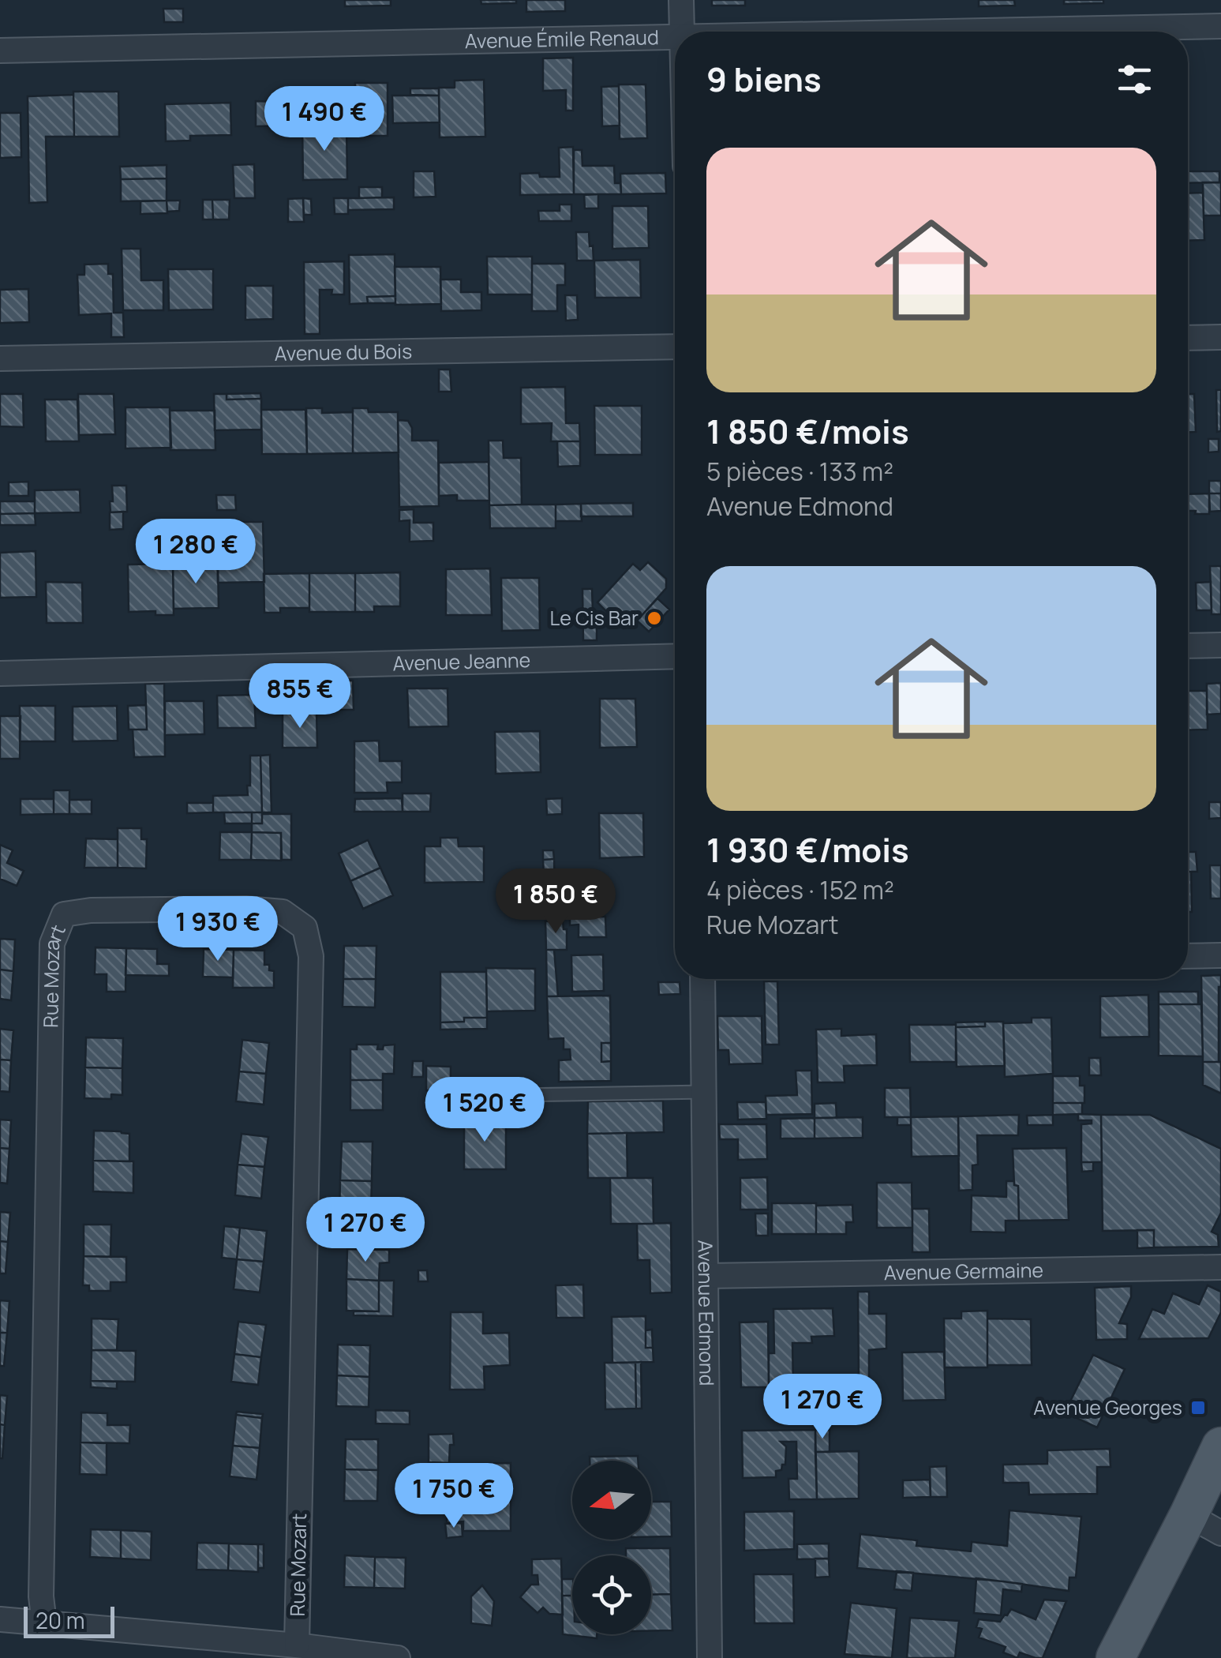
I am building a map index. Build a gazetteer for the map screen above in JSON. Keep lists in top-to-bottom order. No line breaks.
{"streets":{"street":["Avenue Émile Renaud","Avenue du Bois","Avenue Jeanne","Rue Mozart","Avenue Germaine","Avenue Edmond"]},"crossings":[["Avenue Germaine","Avenue Edmond"]],"places":{"other":["Le Cis Bar"],"transit":["Avenue Georges"]},"scale_bar":"20 m","north":"left","page":{"heading":"9 biens","price":["1 490 €","1 280 €","855 €","1 850 €","1 930 €","1 520 €","1 270 €","1 270 €","1 750 €"],"list":[{"name":"1 850 €/mois","note":"5 pièces · 133 m² · Avenue Edmond"},{"name":"1 930 €/mois","note":"4 pièces · 152 m² · Rue Mozart"}],"scale":"20 m"}}
